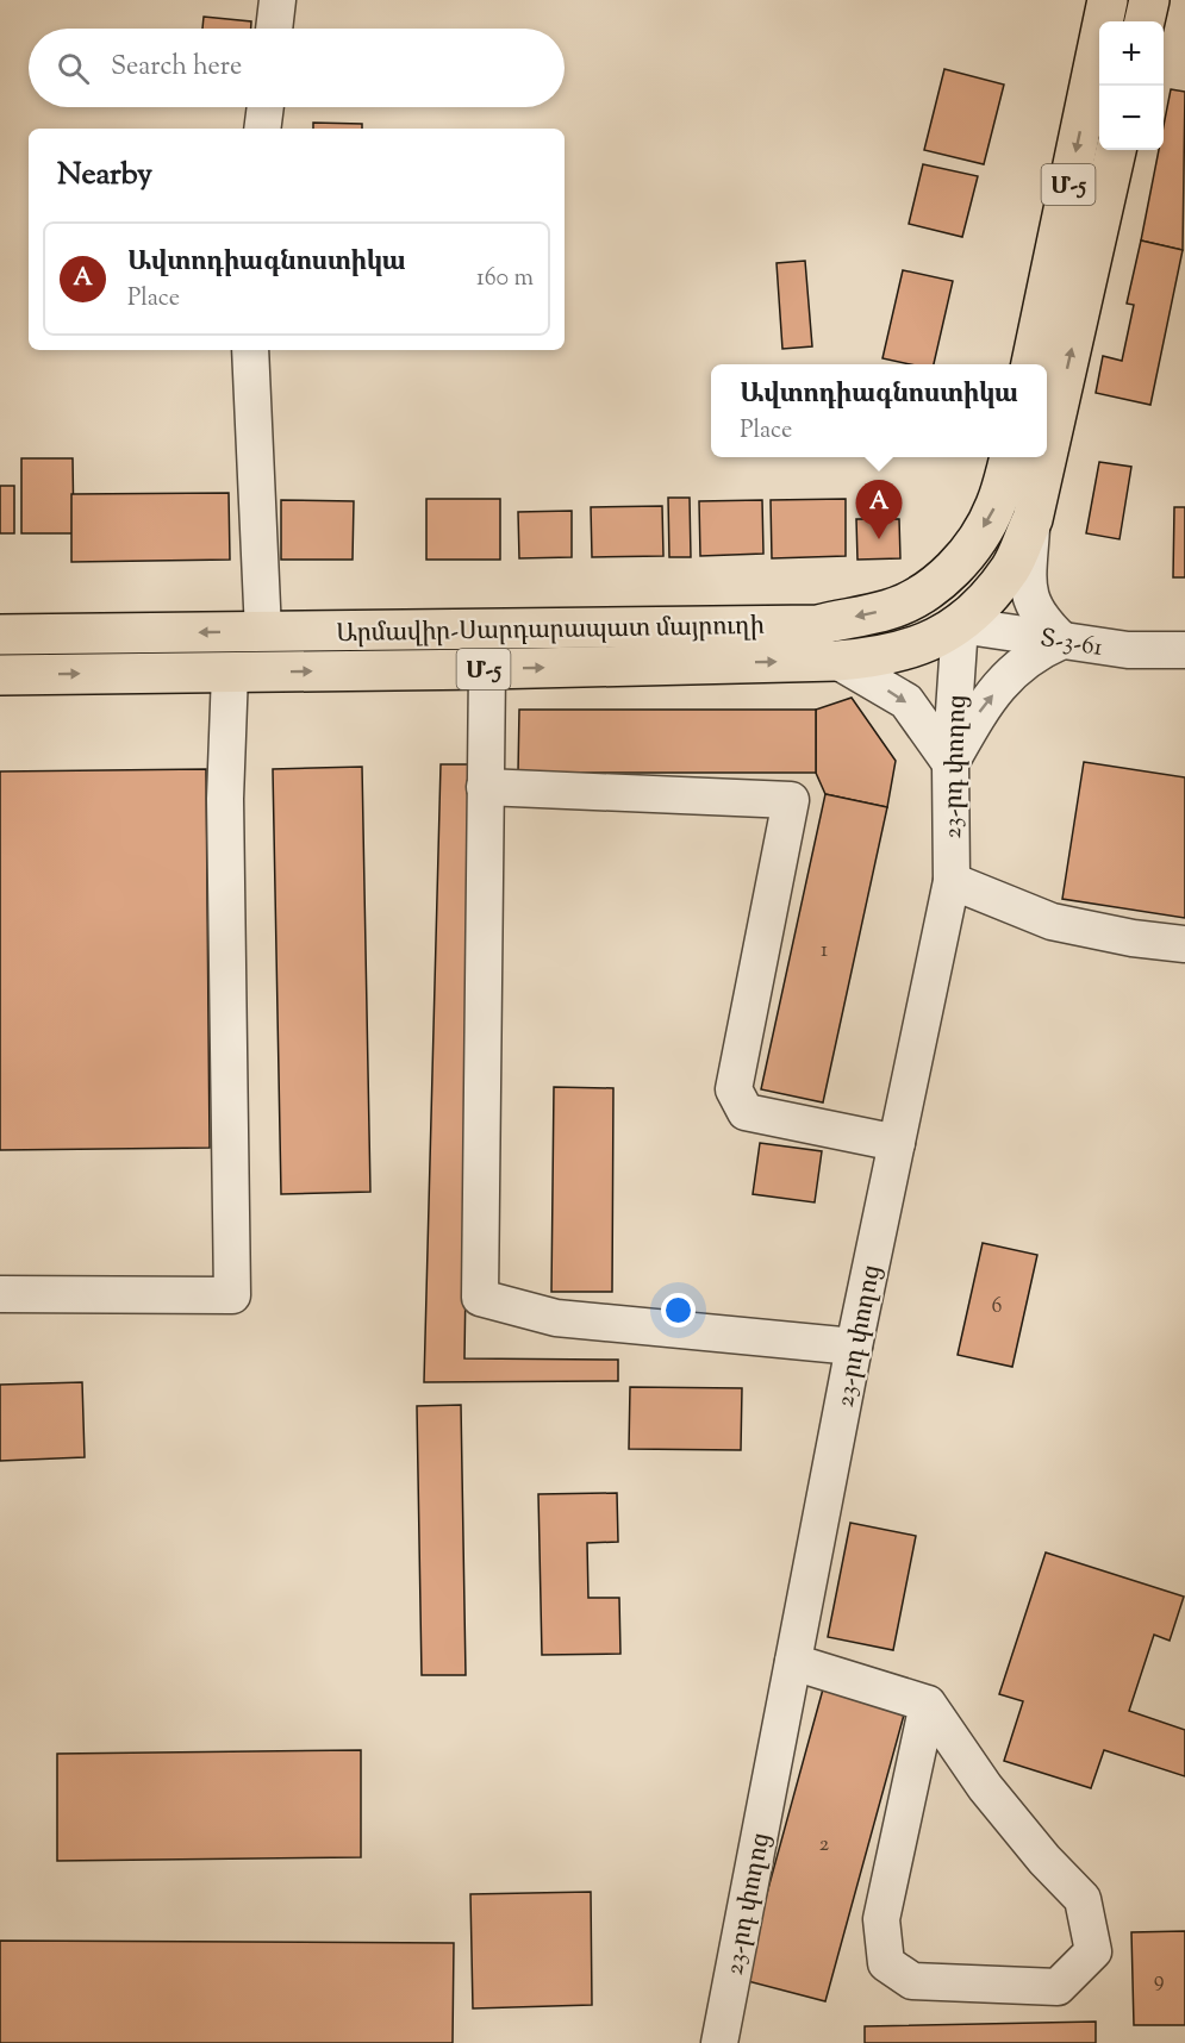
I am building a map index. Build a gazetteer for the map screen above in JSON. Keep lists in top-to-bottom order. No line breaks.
{"streets":{"highway":["Մ-5","Արմավիր-Սարդարապատ մայրուղի"],"street":["Տ-3-61","23-րդ փողոց"]},"crossings":[["Արմավիր-Սարդարապատ մայրուղի","Տ-3-61"],["Արմավիր-Սարդարապատ մայրուղի","23-րդ փողոց"],["Տ-3-61","23-րդ փողոց"]],"house_numbers":["1","6","2","9"],"page":{"map_buttons":["+","−"],"search":"Search here","heading":"Nearby","list":[{"mark":"A","name":"Ավտոդիագնոստիկա","note":"Place","value":"160 m"}],"popup":["Ավտոդիագնոստիկա","Place"],"pins":"A"}}
